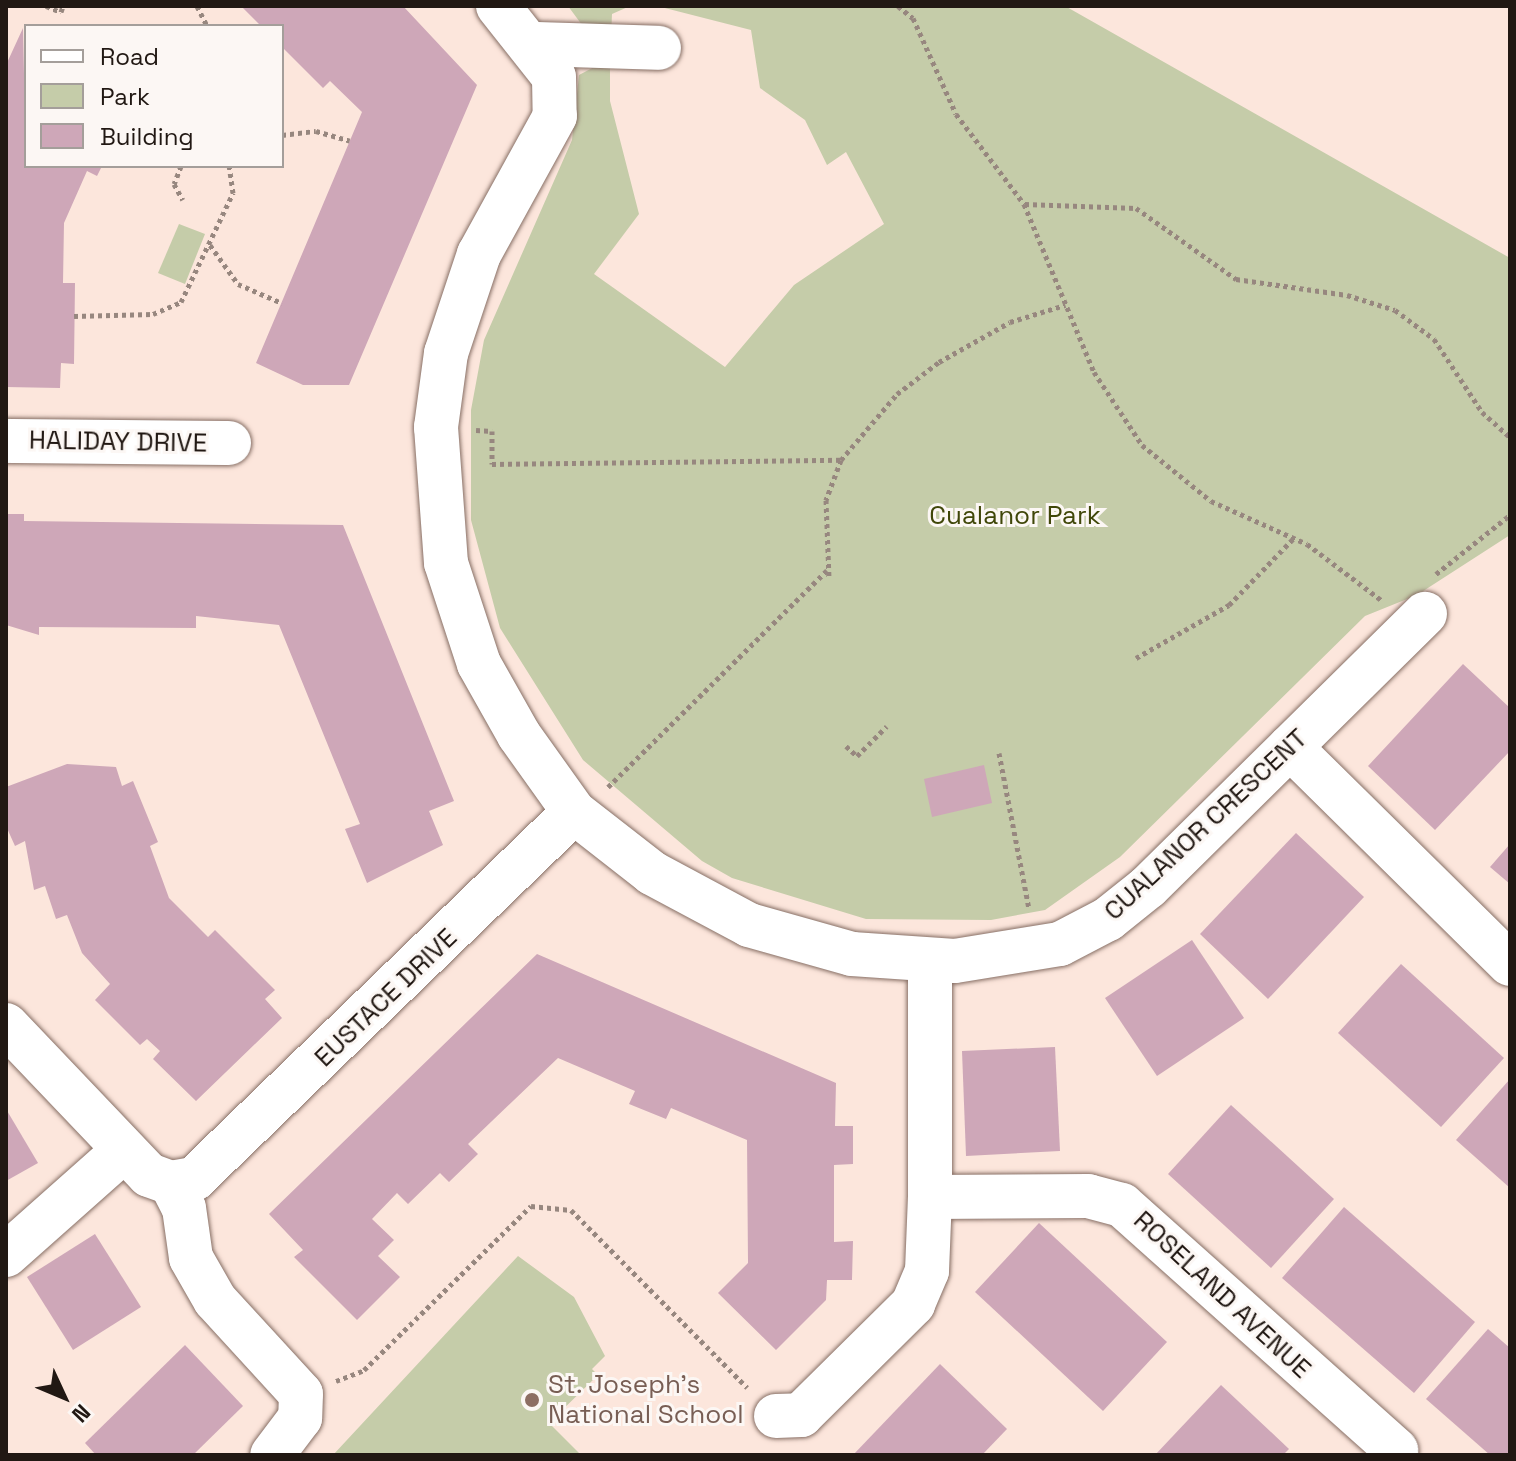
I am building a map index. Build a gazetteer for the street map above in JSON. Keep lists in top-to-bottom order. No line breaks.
{"streets":{"street":["HALIDAY DRIVE","CUALANOR CRESCENT","EUSTACE DRIVE","ROSELAND AVENUE"]},"crossings":[["CUALANOR CRESCENT","EUSTACE DRIVE"]],"parks":["Cualanor Park"],"places":["St. Joseph's National School"],"legend":["Road","Park","Building"],"north":"bottom right"}
